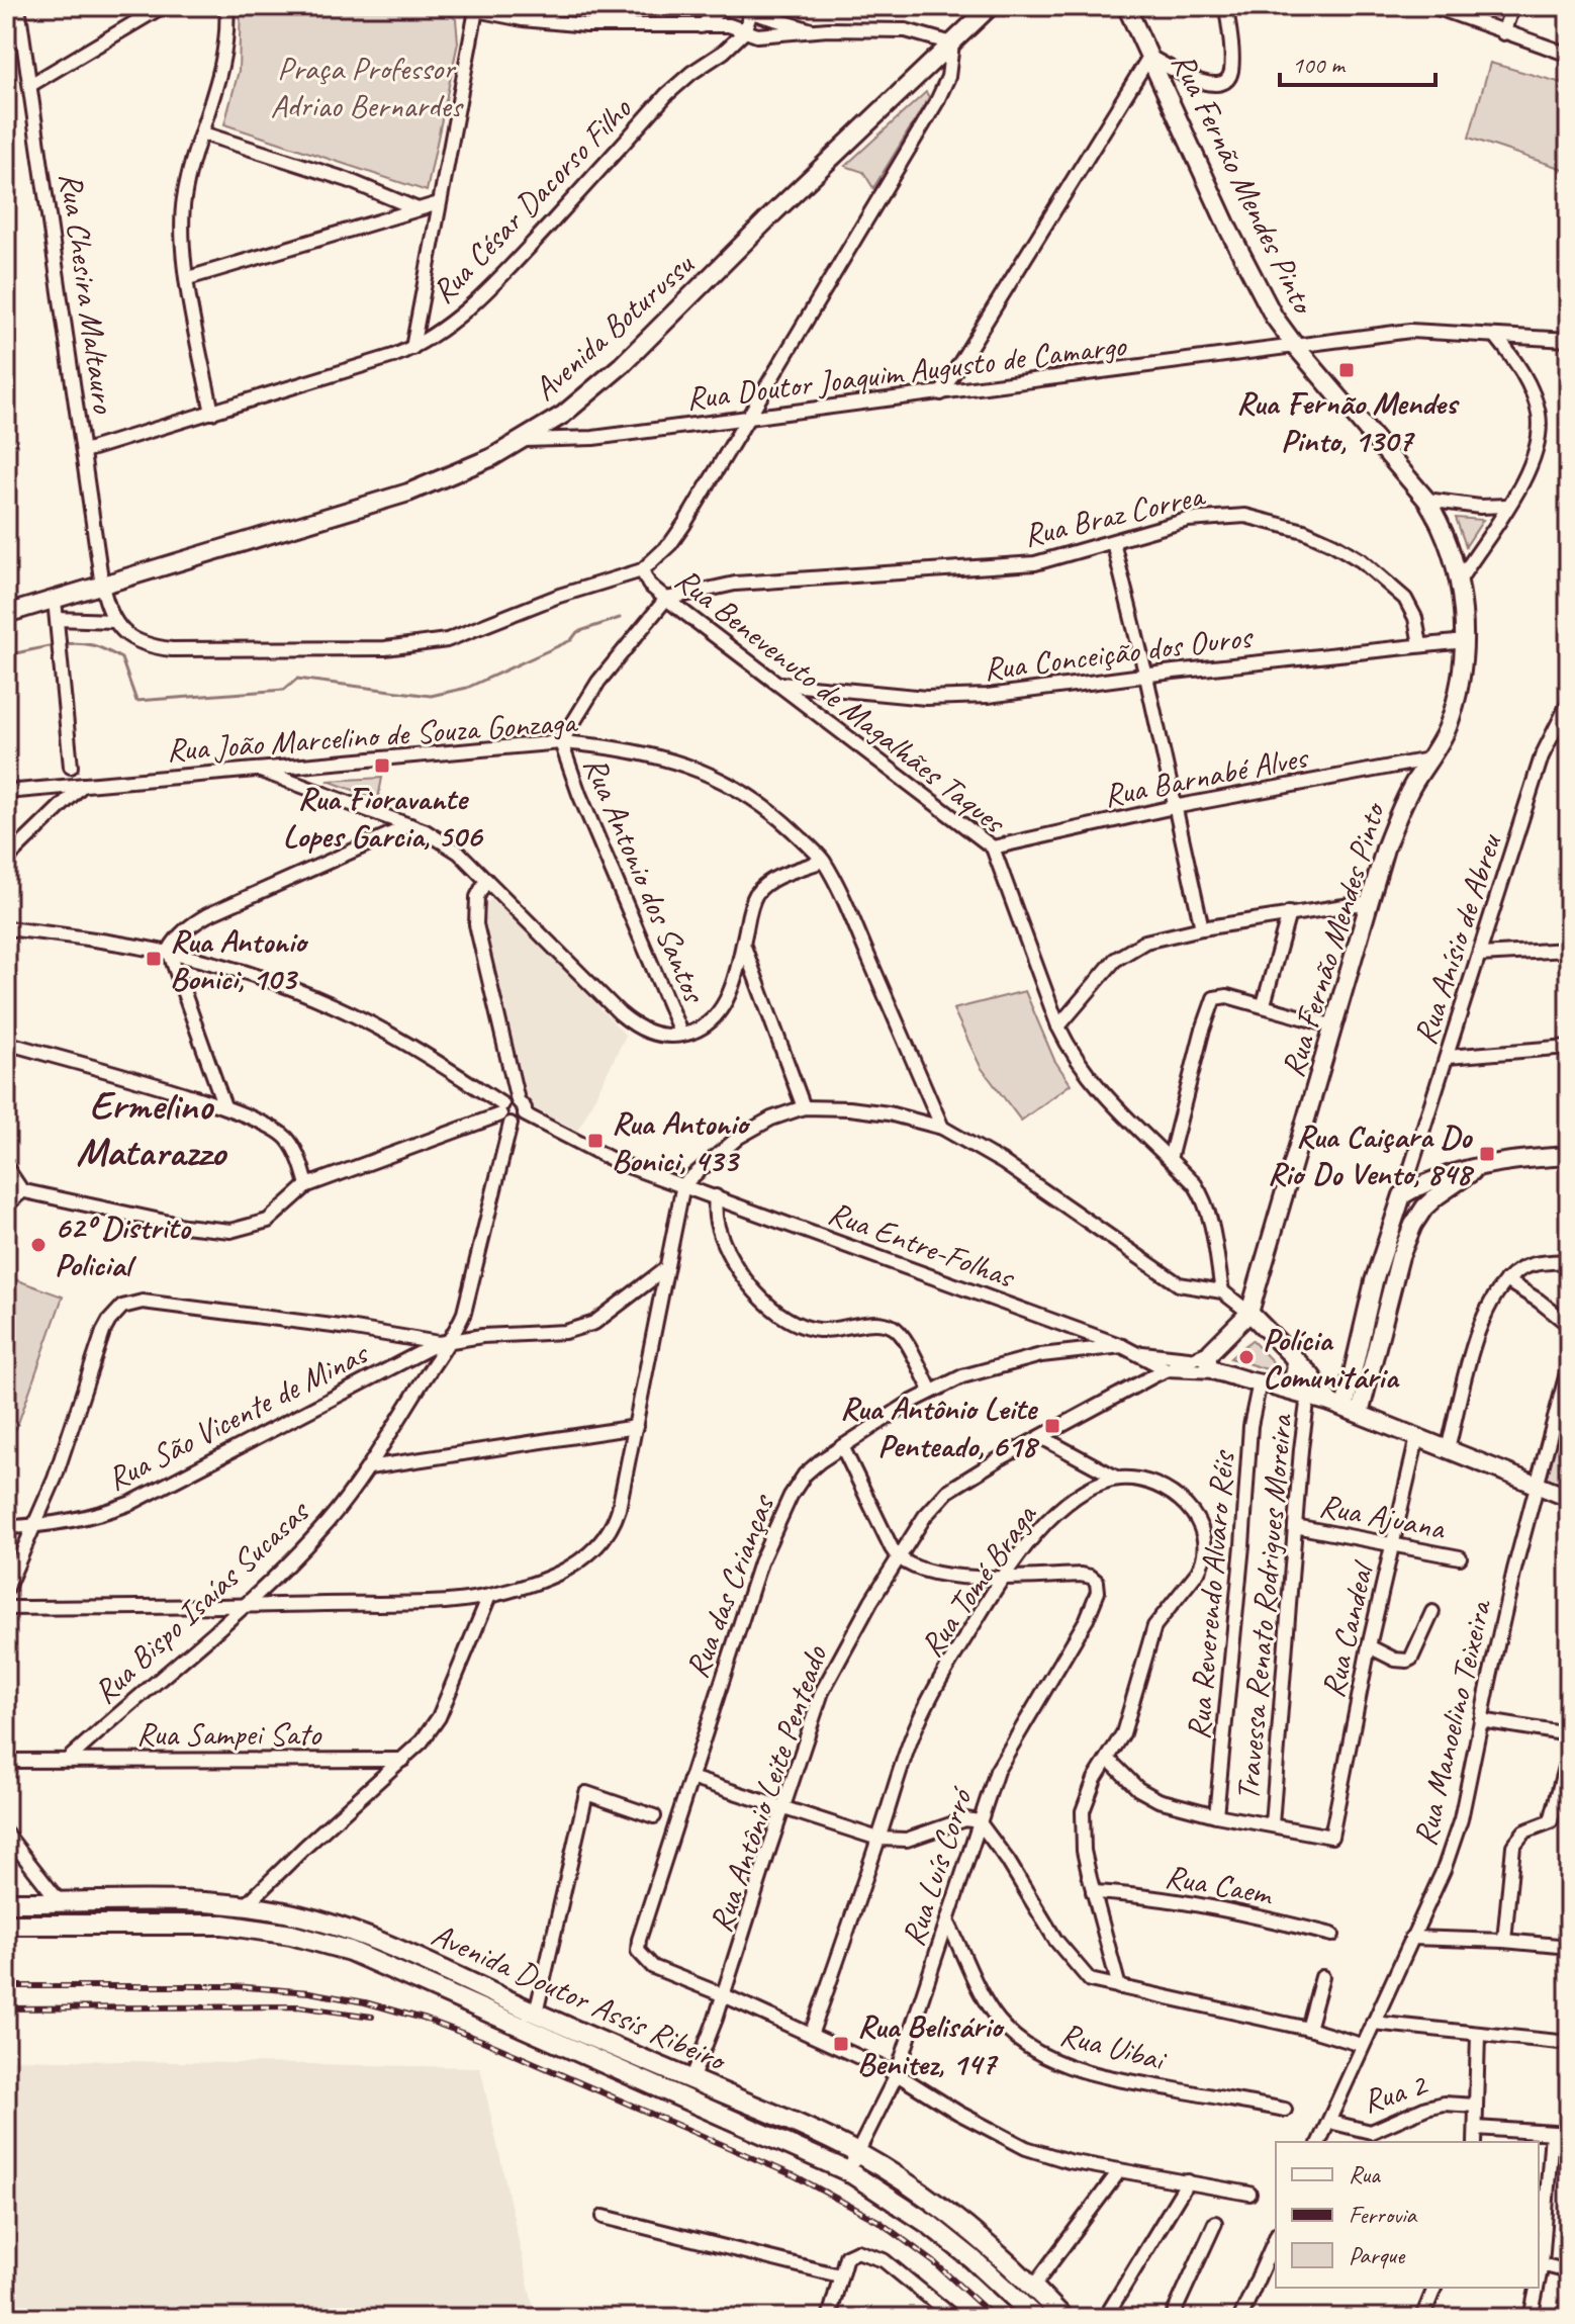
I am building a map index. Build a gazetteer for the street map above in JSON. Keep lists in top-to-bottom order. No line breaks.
{"streets":{"main road":["Avenida Doutor Assis Ribeiro"],"street":["Rua Fernão Mendes Pinto","Rua César Dacorso Filho","Rua Chesira Maltauro","Avenida Boturussu","Rua Doutor Joaquim Augusto de Camargo","Rua Braz Correa","Rua Conceição dos Ouros","Rua Benevenuto de Magalhães Taques","Rua João Marcelino de Souza Gonzaga","Rua Barnabé Alves","Rua Antonio dos Santos","Rua Anísio de Abreu","Rua Entre-Folhas","Rua São Vicente de Minas","Rua Ajuana","Rua Tomé Braga","Rua das Crianças","Rua Reverendo Alvaro Réis","Rua Bispo Isaías Sucasas","Travessa Renato Rodrigues Moreira","Rua Candeal","Rua Manoelino Teixeira","Rua Sampei Sato","Rua Antônio Leite Penteado","Rua Luís Corró","Rua Caem","Rua Uibai","Rua 2"]},"crossings":[["Rua Fernão Mendes Pinto","Rua Doutor Joaquim Augusto de Camargo"],["Rua Fernão Mendes Pinto","Rua Conceição dos Ouros"],["Rua Fernão Mendes Pinto","Rua Barnabé Alves"],["Rua César Dacorso Filho","Rua Chesira Maltauro"],["Rua Chesira Maltauro","Avenida Boturussu"],["Avenida Boturussu","Rua Doutor Joaquim Augusto de Camargo"],["Rua Braz Correa","Rua Conceição dos Ouros"],["Rua Braz Correa","Rua Benevenuto de Magalhães Taques"],["Rua Conceição dos Ouros","Rua Benevenuto de Magalhães Taques"],["Rua Benevenuto de Magalhães Taques","Rua Barnabé Alves"],["Rua João Marcelino de Souza Gonzaga","Rua Antonio dos Santos"],["Rua Entre-Folhas","Rua das Crianças"],["Rua Entre-Folhas","Rua Antônio Leite Penteado"],["Rua São Vicente de Minas","Rua Bispo Isaías Sucasas"],["Rua Ajuana","Travessa Renato Rodrigues Moreira"],["Rua Ajuana","Rua Candeal"],["Rua Tomé Braga","Rua Luís Corró"],["Rua das Crianças","Rua Antônio Leite Penteado"],["Rua Bispo Isaías Sucasas","Rua Sampei Sato"],["Travessa Renato Rodrigues Moreira","Rua Candeal"],["Rua Manoelino Teixeira","Rua 2"],["Rua Antônio Leite Penteado","Avenida Doutor Assis Ribeiro"],["Rua Luís Corró","Avenida Doutor Assis Ribeiro"],["Rua Luís Corró","Rua Uibai"]],"districts":["Ermelino Matarazzo"],"parks":["Praça Professor Adriao Bernardes"],"places":{"transit":["Rua Fernão Mendes Pinto, 1307","Rua Fioravante Lopes Garcia, 506","Rua Antonio Bonici, 103","Rua Antonio Bonici, 433","Rua Caiçara Do Rio Do Vento, 848","Rua Antônio Leite Penteado, 618","Rua Belisário Benitez, 147"],"other":["62º Distrito Policial","Polícia Comunitária"]},"legend":["Rua","Ferrovia","Parque"],"scale_bar":"100 m"}
